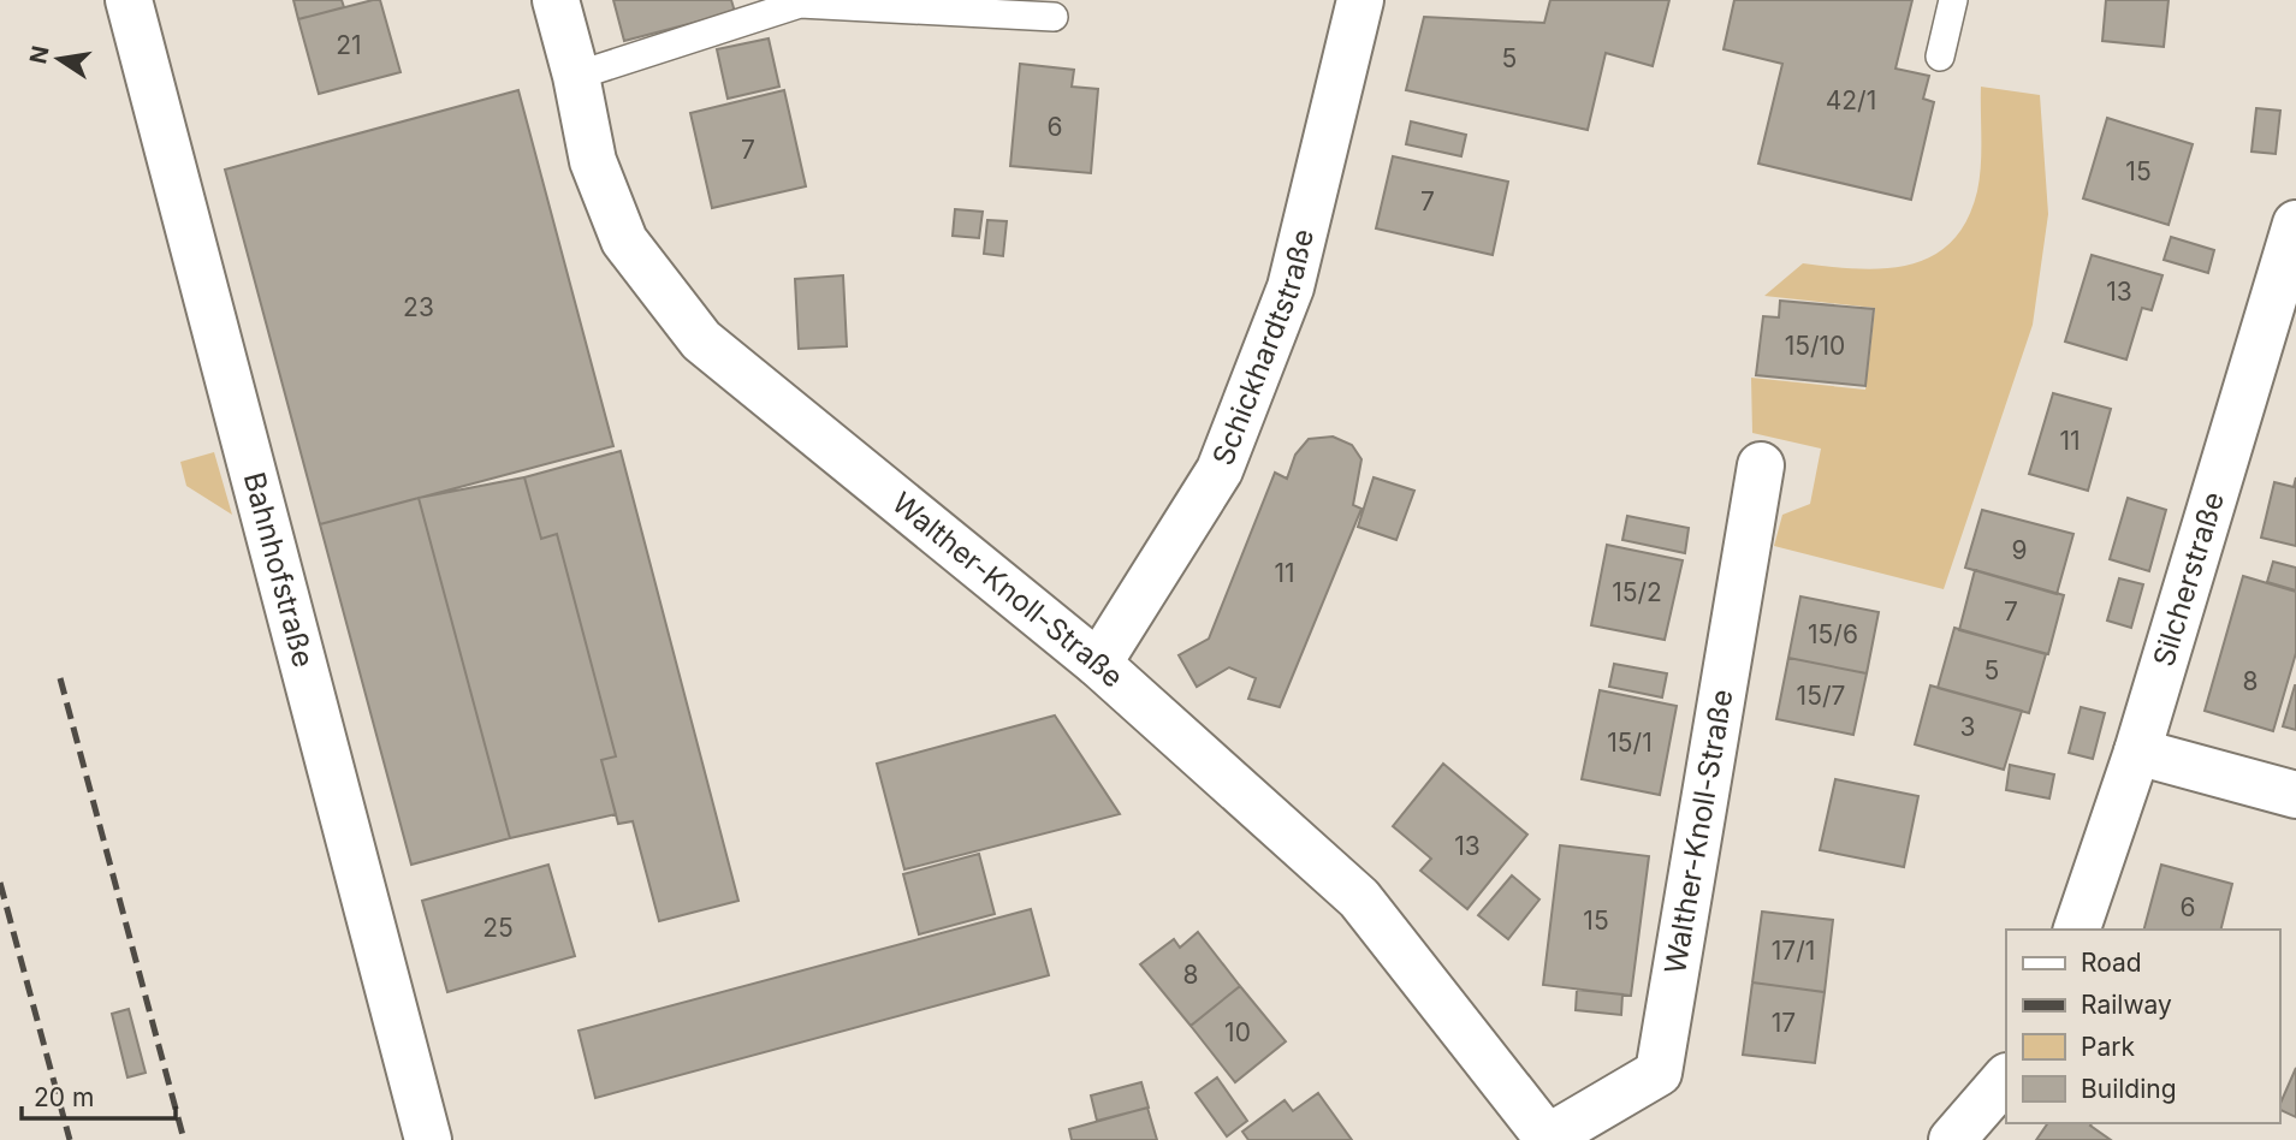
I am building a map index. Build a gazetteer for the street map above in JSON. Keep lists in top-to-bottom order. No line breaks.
{"streets":{"street":["Schickhardtstraße","Bahnhofstraße","Silcherstraße","Walther-Knoll-Straße"]},"crossings":[["Schickhardtstraße","Walther-Knoll-Straße"]],"house_numbers":["21","5","42/1","6","7","15","7","13","23","15/10","11","9","11","15/2","7","15/6","5","8","15/7","3","15/1","13","6","15","25","17/1","8","17","10"],"legend":["Road","Railway","Park","Building"],"scale_bar":"20 m","north":"left"}
